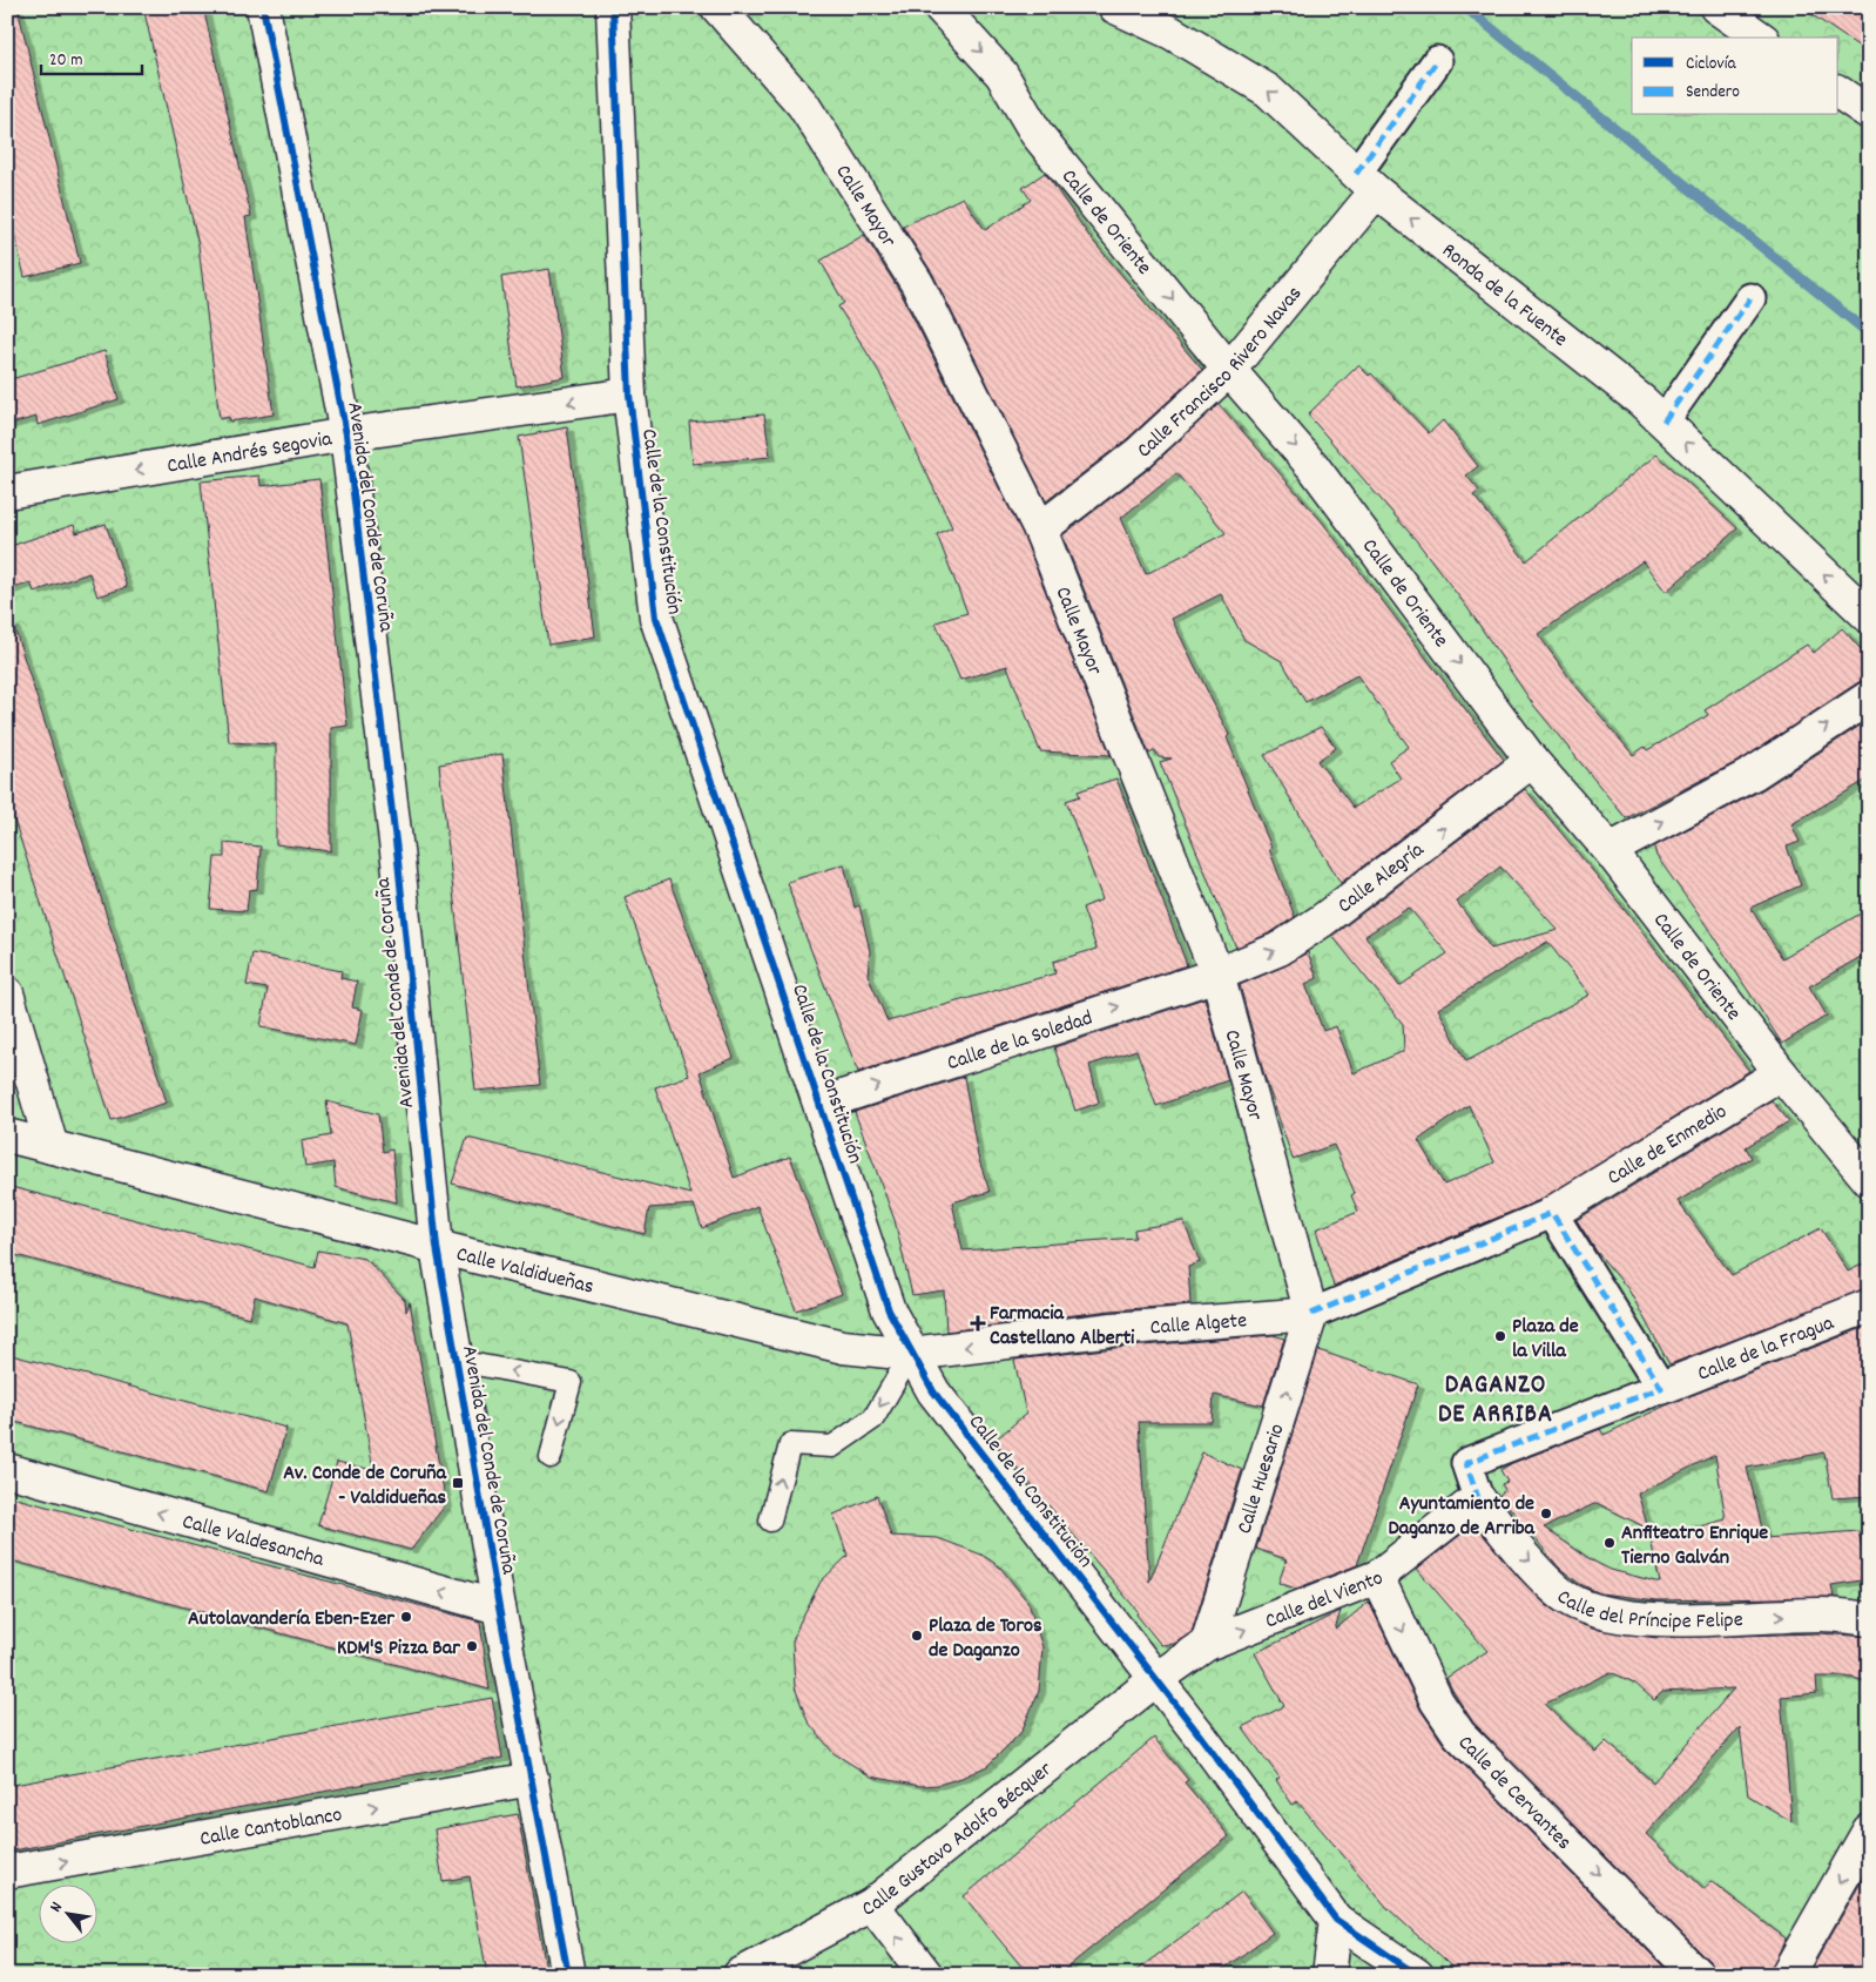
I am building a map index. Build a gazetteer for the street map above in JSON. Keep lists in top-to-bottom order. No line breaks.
{"streets":{"street":["Calle Mayor","Calle de Oriente","Ronda de la Fuente","Calle Francisco Rivero Navas","Calle Andrés Segovia","Avenida del Conde de Coruña","Calle de la Constitución","Calle Alegría","Calle de la Soledad","Calle de Enmedio","Calle Valdidueñas","Calle Algete","Calle de la Fragua","Calle Huesario","Calle Valdesancha","Calle del Viento","Calle del Príncipe Felipe","Calle de Cervantes","Calle Cantoblanco","Calle Gustavo Adolfo Bécquer"]},"crossings":[["Calle Mayor","Calle Francisco Rivero Navas"],["Calle Mayor","Calle Alegría"],["Calle Mayor","Calle de la Soledad"],["Calle Mayor","Calle Algete"],["Calle Mayor","Calle Huesario"],["Calle de Oriente","Calle Francisco Rivero Navas"],["Calle de Oriente","Calle Alegría"],["Calle de Oriente","Calle de Enmedio"],["Ronda de la Fuente","Calle Francisco Rivero Navas"],["Calle Andrés Segovia","Avenida del Conde de Coruña"],["Calle Andrés Segovia","Calle de la Constitución"],["Avenida del Conde de Coruña","Calle Valdidueñas"],["Avenida del Conde de Coruña","Calle Valdesancha"],["Avenida del Conde de Coruña","Calle Cantoblanco"],["Calle de la Constitución","Calle de la Soledad"],["Calle de la Constitución","Calle Valdidueñas"],["Calle de la Constitución","Calle Algete"],["Calle de la Constitución","Calle del Viento"],["Calle de la Constitución","Calle Gustavo Adolfo Bécquer"],["Calle Alegría","Calle de la Soledad"],["Calle Valdidueñas","Calle Algete"],["Calle Algete","Calle Huesario"],["Calle Huesario","Calle del Viento"],["Calle del Viento","Calle del Príncipe Felipe"],["Calle del Viento","Calle de Cervantes"],["Calle del Viento","Calle Gustavo Adolfo Bécquer"]],"one_way":["Calle de Oriente","Ronda de la Fuente","Calle Andrés Segovia","Calle Alegría","Calle de la Soledad","Calle Algete","Calle Huesario","Calle Valdesancha","Calle del Viento","Calle del Príncipe Felipe","Calle de Cervantes","Calle Cantoblanco"],"districts":["DAGANZO DE ARRIBA"],"places":{"health":["Farmacia Castellano Alberti"],"other":["Plaza de la Villa","Ayuntamiento de Daganzo de Arriba","Anfiteatro Enrique Tierno Galván","Autolavandería Eben-Ezer","Plaza de Toros de Daganzo","KDM'S Pizza Bar"],"transit":["Av. Conde de Coruña - Valdidueñas"]},"legend":["Ciclovía","Sendero"],"scale_bar":"20 m","north":"top left"}
